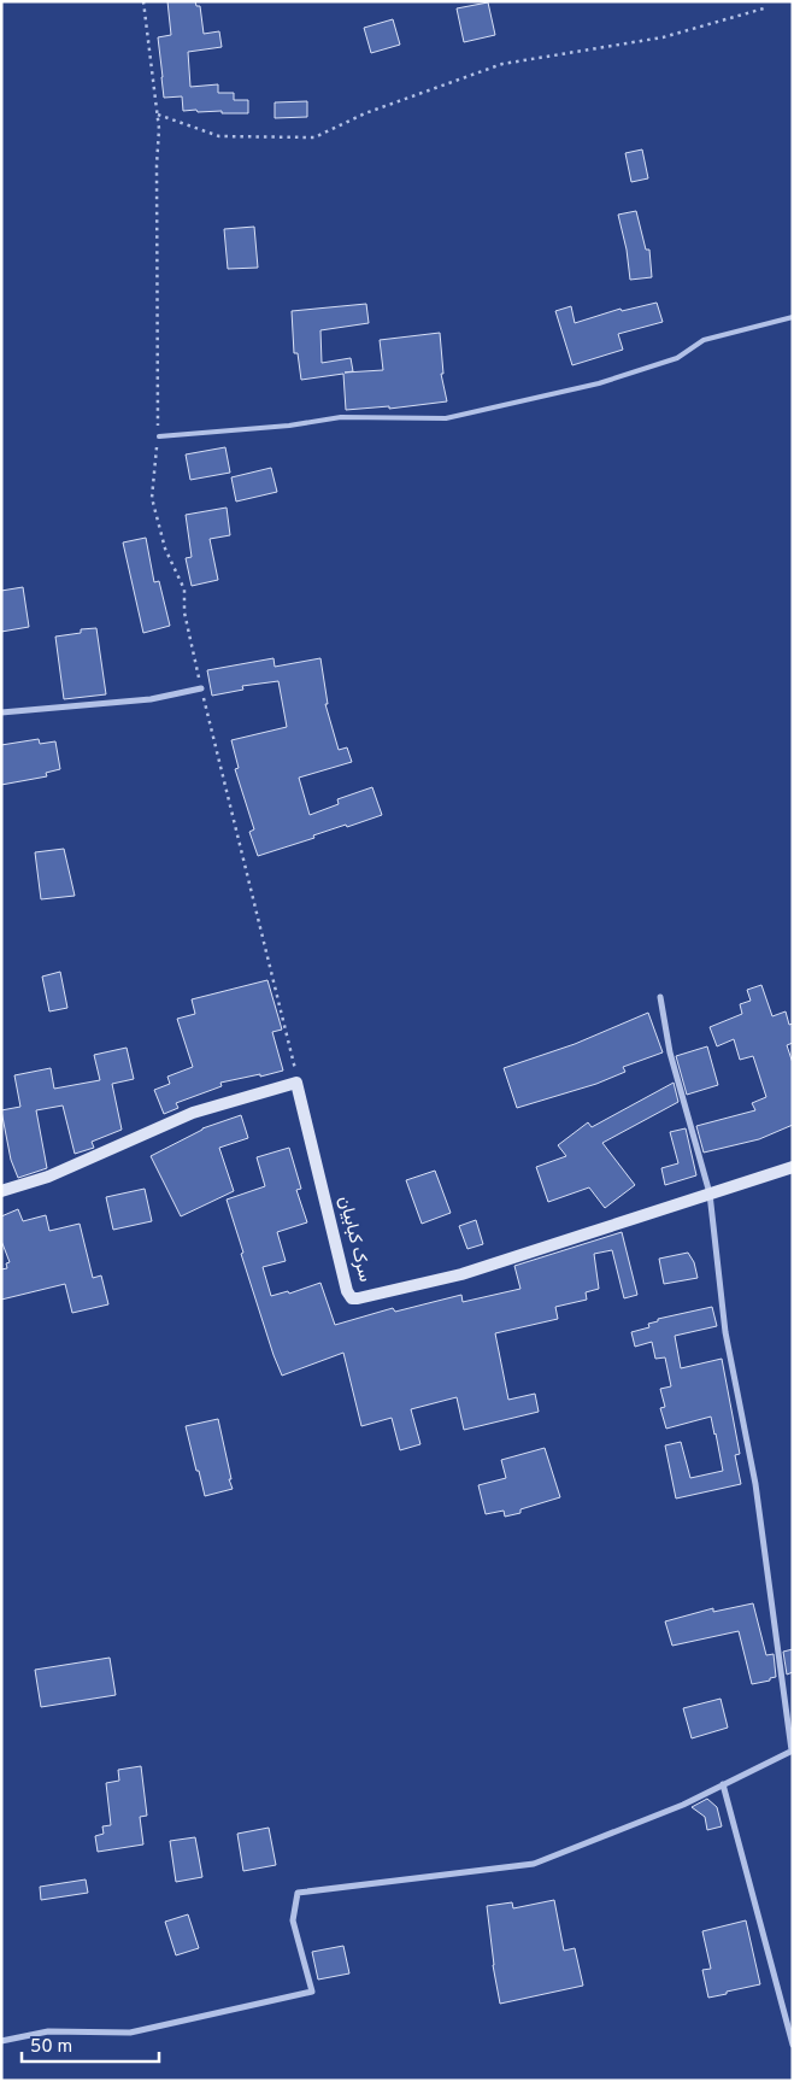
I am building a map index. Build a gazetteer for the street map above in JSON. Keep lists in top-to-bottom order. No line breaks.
{"streets":{"street":["سرک کبابیان"]},"scale_bar":"50 m"}
